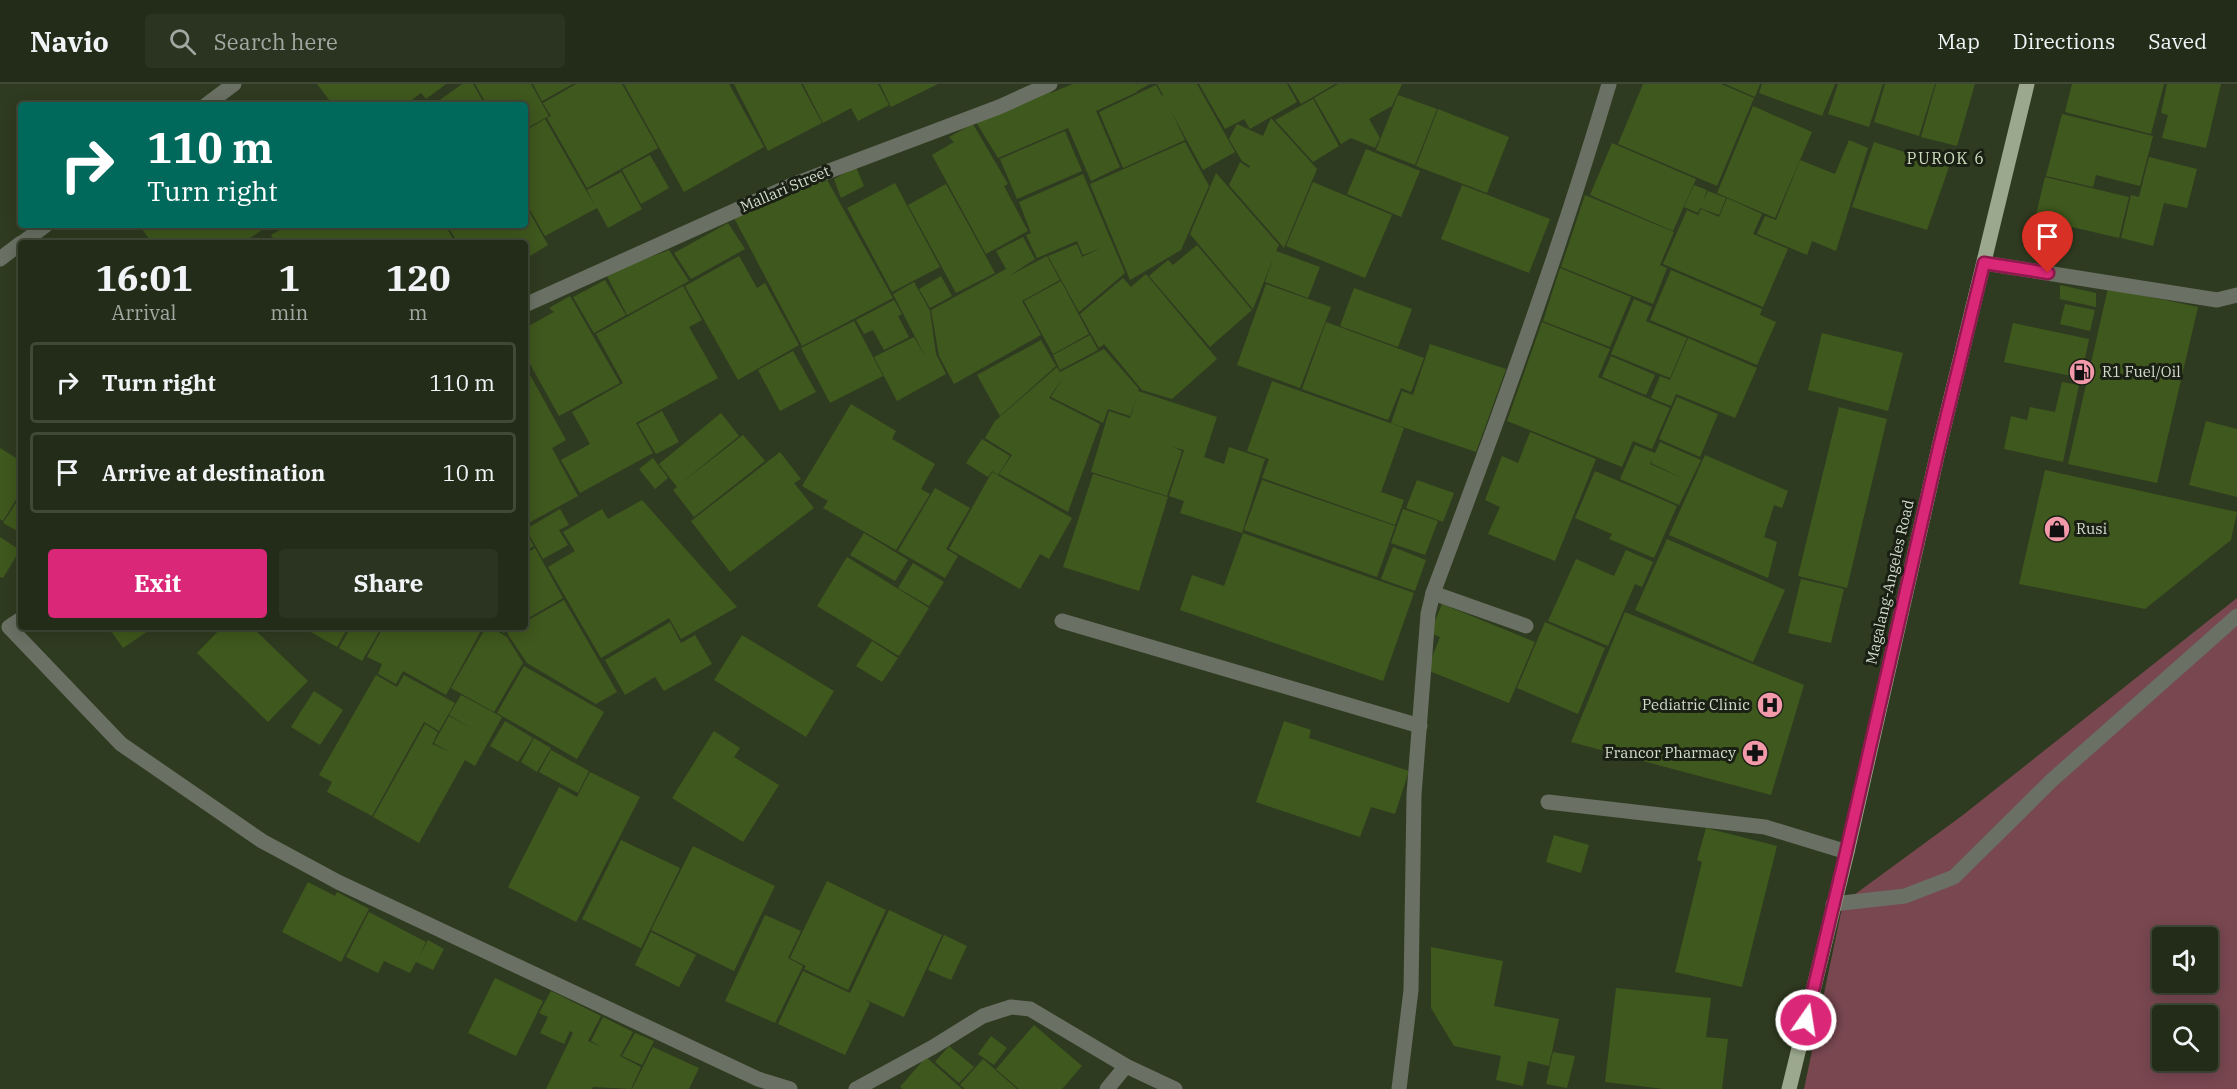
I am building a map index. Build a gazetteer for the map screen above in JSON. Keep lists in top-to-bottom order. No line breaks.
{"streets":{"main road":["Magalang-Angeles Road"],"street":["Mallari Street"]},"districts":["PUROK 6"],"places":{"fuel station":["R1 Fuel/Oil"],"shop":["Rusi"],"hospital":["Pediatric Clinic"],"pharmacy":["Francor Pharmacy"]},"page":{"header":"Navio","search":"Search here","nav":["Map","Directions","Saved"],"turn":["110 m","Turn right"],"eta":["16:01","Arrival","1","min","120","m"],"list":[{"name":"Turn right","value":"110 m"},{"name":"Arrive at destination","value":"10 m"}],"buttons":["Exit","Share"]}}
